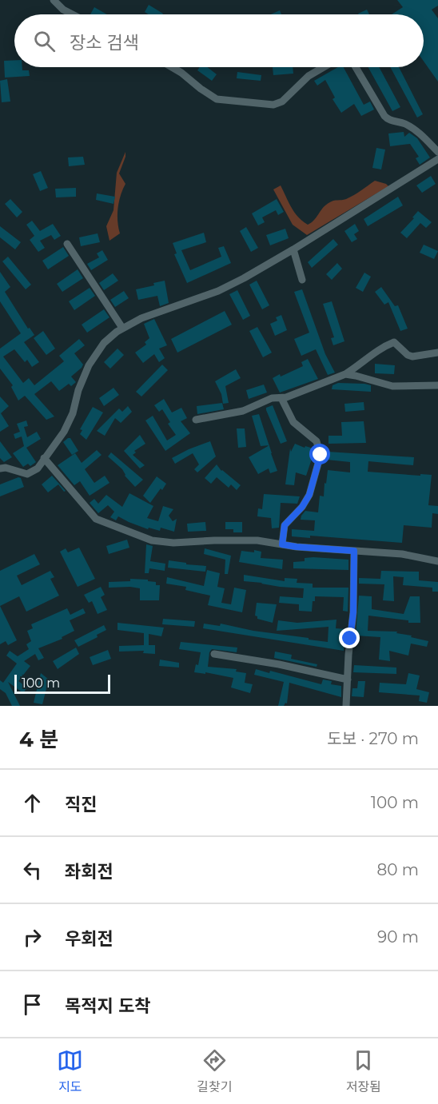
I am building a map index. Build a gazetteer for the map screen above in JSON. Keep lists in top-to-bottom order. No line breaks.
{"scale_bar":"100 m","page":{"search":"장소 검색","scale":"100 m","heading":["4 분","도보 · 270 m"],"list":[["직진","100 m"],["좌회전","80 m"],["우회전","90 m"],"목적지 도착"],"nav":["지도","길찾기","저장됨"]}}
